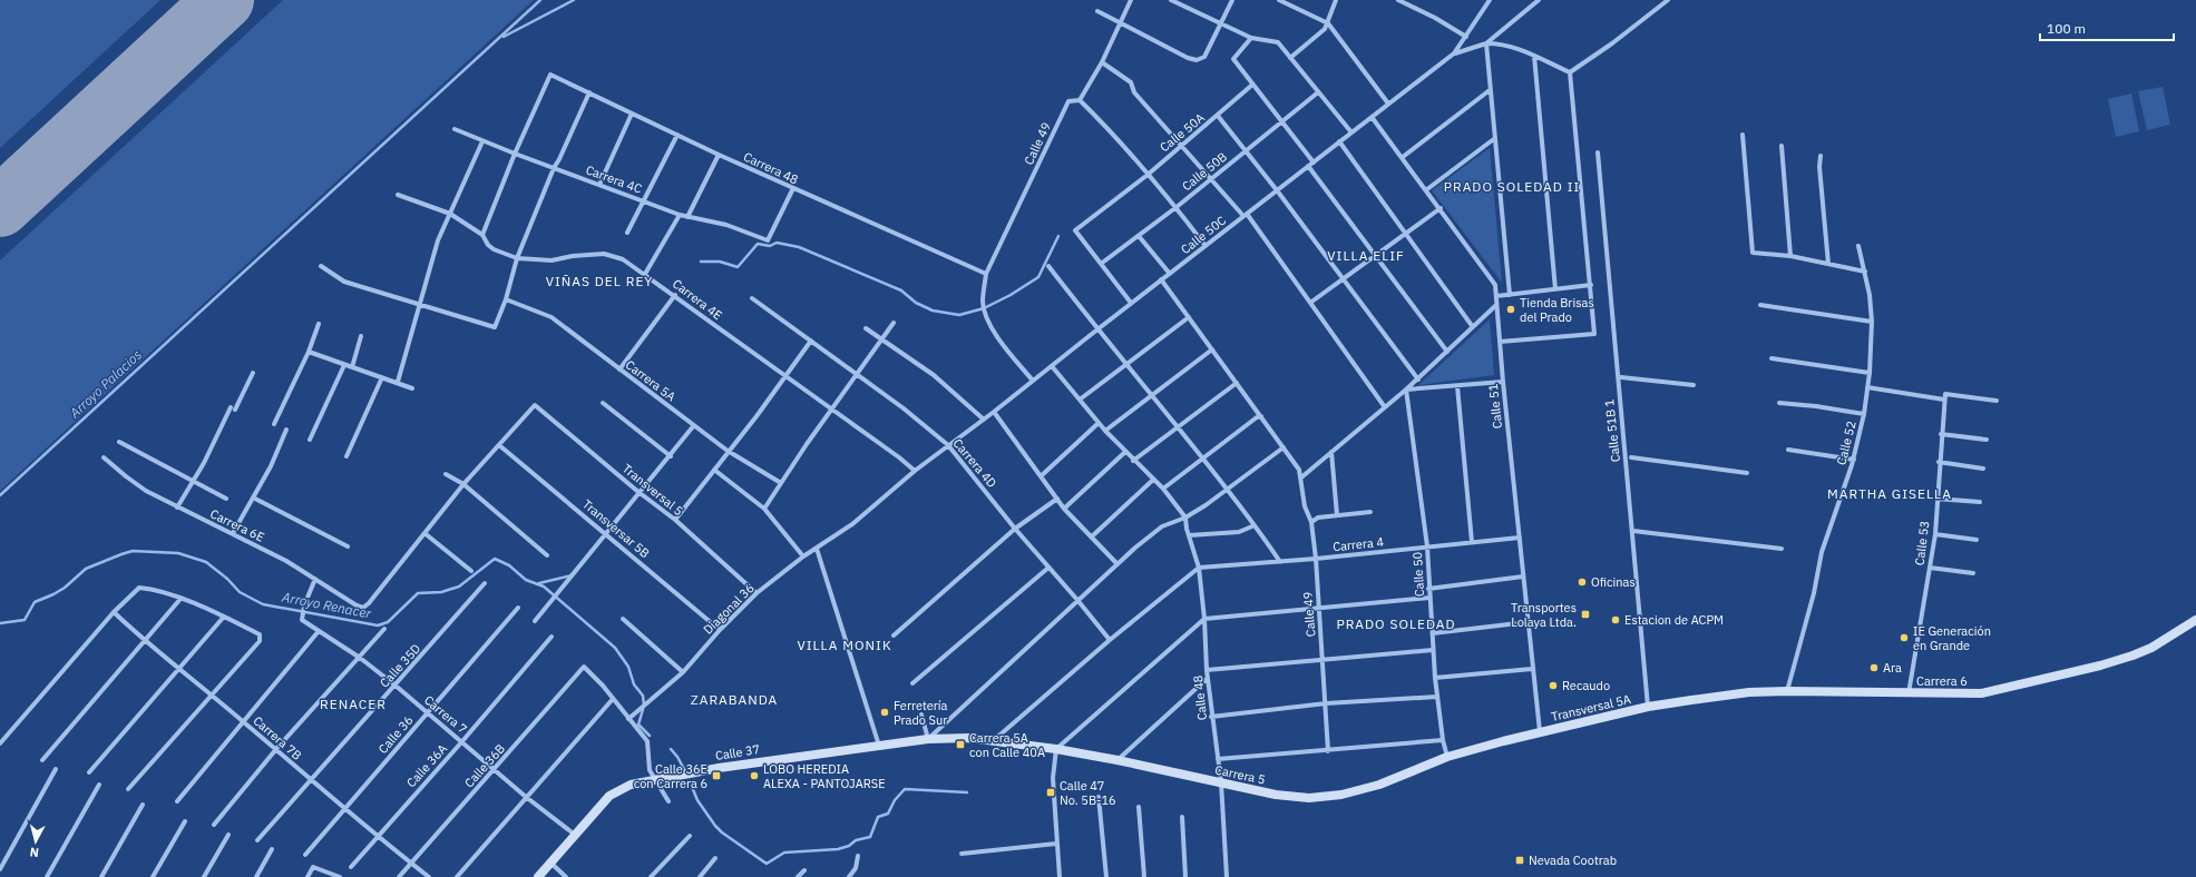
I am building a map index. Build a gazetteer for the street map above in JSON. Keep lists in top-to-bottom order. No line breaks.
{"streets":{"main road":["Carrera 6","Transversal 5A","Calle 37","Carrera 5"],"street":["Calle 50A","Calle 49","Carrera 48","Calle 50B","Carrera 4C","Calle 50C","Carrera 4E","Carrera 5A","Calle 51","Calle 51B 1","Calle 52","Carrera 4D","Transversal 5","Carrera 6E","Transversar 5B","Calle 53","Carrera 4","Calle 50","Diagonal 36","Calle 35D","Calle 48","Carrera 7","Calle 36","Carrera 7B","Calle 36A","Calle 36B"]},"crossings":[["Calle 50A","Calle 50B"],["Calle 49","Carrera 48"],["Calle 49","Calle 50C"],["Calle 49","Carrera 4"],["Calle 49","Carrera 5"],["Carrera 48","Carrera 4C"],["Calle 50C","Carrera 4E"],["Calle 50C","Calle 51"],["Calle 50C","Carrera 4D"],["Calle 50C","Diagonal 36"],["Calle 51","Carrera 4"],["Calle 51","Transversal 5A"],["Calle 51","Carrera 5"],["Calle 51B 1","Carrera 6"],["Calle 51B 1","Transversal 5A"],["Calle 52","Carrera 6"],["Transversal 5","Transversar 5B"],["Transversal 5","Diagonal 36"],["Carrera 6E","Carrera 7"],["Transversar 5B","Diagonal 36"],["Calle 53","Carrera 6"],["Carrera 4","Calle 50"],["Carrera 4","Calle 48"],["Calle 50","Carrera 5"],["Calle 35D","Carrera 7"],["Calle 35D","Carrera 7B"],["Carrera 6","Transversal 5A"],["Calle 48","Carrera 5"],["Transversal 5A","Carrera 5"],["Carrera 7","Calle 36"],["Carrera 7","Calle 37"],["Carrera 7","Calle 36A"],["Carrera 7","Calle 36B"],["Calle 36","Carrera 7B"],["Carrera 7B","Calle 36A"],["Carrera 7B","Calle 36B"],["Calle 37","Carrera 5"]],"districts":["PRADO SOLEDAD II","VILLA ELIF","VIÑAS DEL REY","MARTHA GISELLA","PRADO SOLEDAD","VILLA MONIK","ZARABANDA","RENACER"],"water":["Arroyo Palacios","Arroyo Renacer"],"places":{"other":["Tienda Brisas del Prado","Oficinas","Estacion de ACPM","IE Generación en Grande","Ara","Recaudo","Ferretería Prado Sur","LOBO HEREDIA ALEXA - PANTOJARSE"],"transit":["Transportes Lolaya Ltda.","Carrera 5A con Calle 40A","Calle 36E con Carrera 6","Calle 47 No. 5B-16","Nevada Cootrab"]},"scale_bar":"100 m","north":"bottom"}
